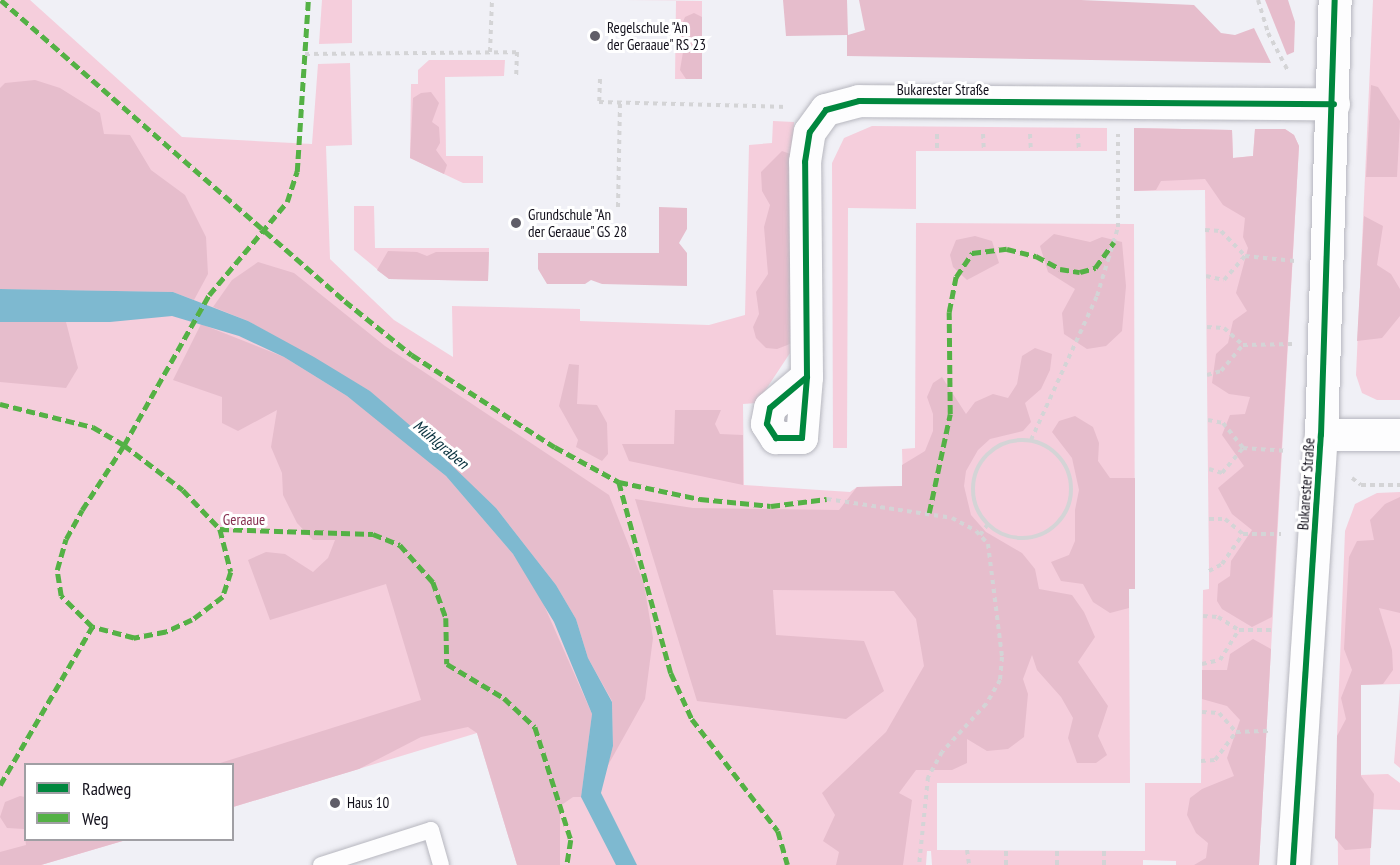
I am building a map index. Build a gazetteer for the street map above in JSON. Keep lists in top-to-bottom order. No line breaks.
{"streets":{"street":["Bukarester Straße"]},"water":["Mühlgraben"],"parks":["Geraaue"],"places":["Regelschule \"An der Geraaue\" RS 23","Grundschule \"An der Geraaue\" GS 28","Haus 10"],"legend":["Radweg","Weg"]}
